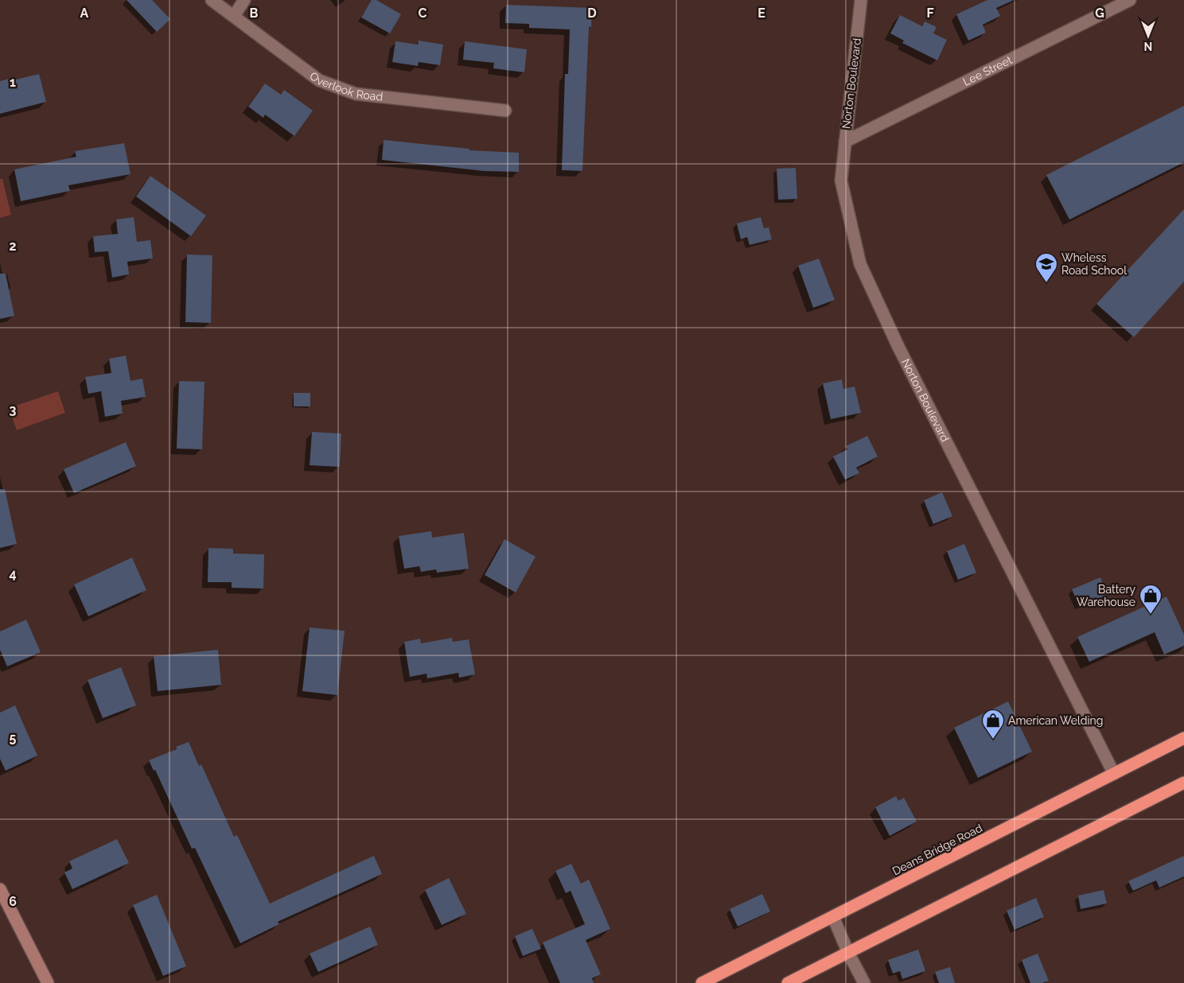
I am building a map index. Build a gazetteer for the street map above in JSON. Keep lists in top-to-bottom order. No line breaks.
{"streets":{"highway":["Deans Bridge Road"],"street":["Lee Street","Norton Boulevard","Overlook Road"]},"crossings":[["Lee Street","Norton Boulevard"],["Norton Boulevard","Deans Bridge Road"]],"places":{"school or university":["Wheless Road School"],"shop":["Battery Warehouse","American Welding"]},"north":"bottom","grid":{"columns":["A","B","C","D","E","F","G"],"rows":["1","2","3","4","5","6"]}}
